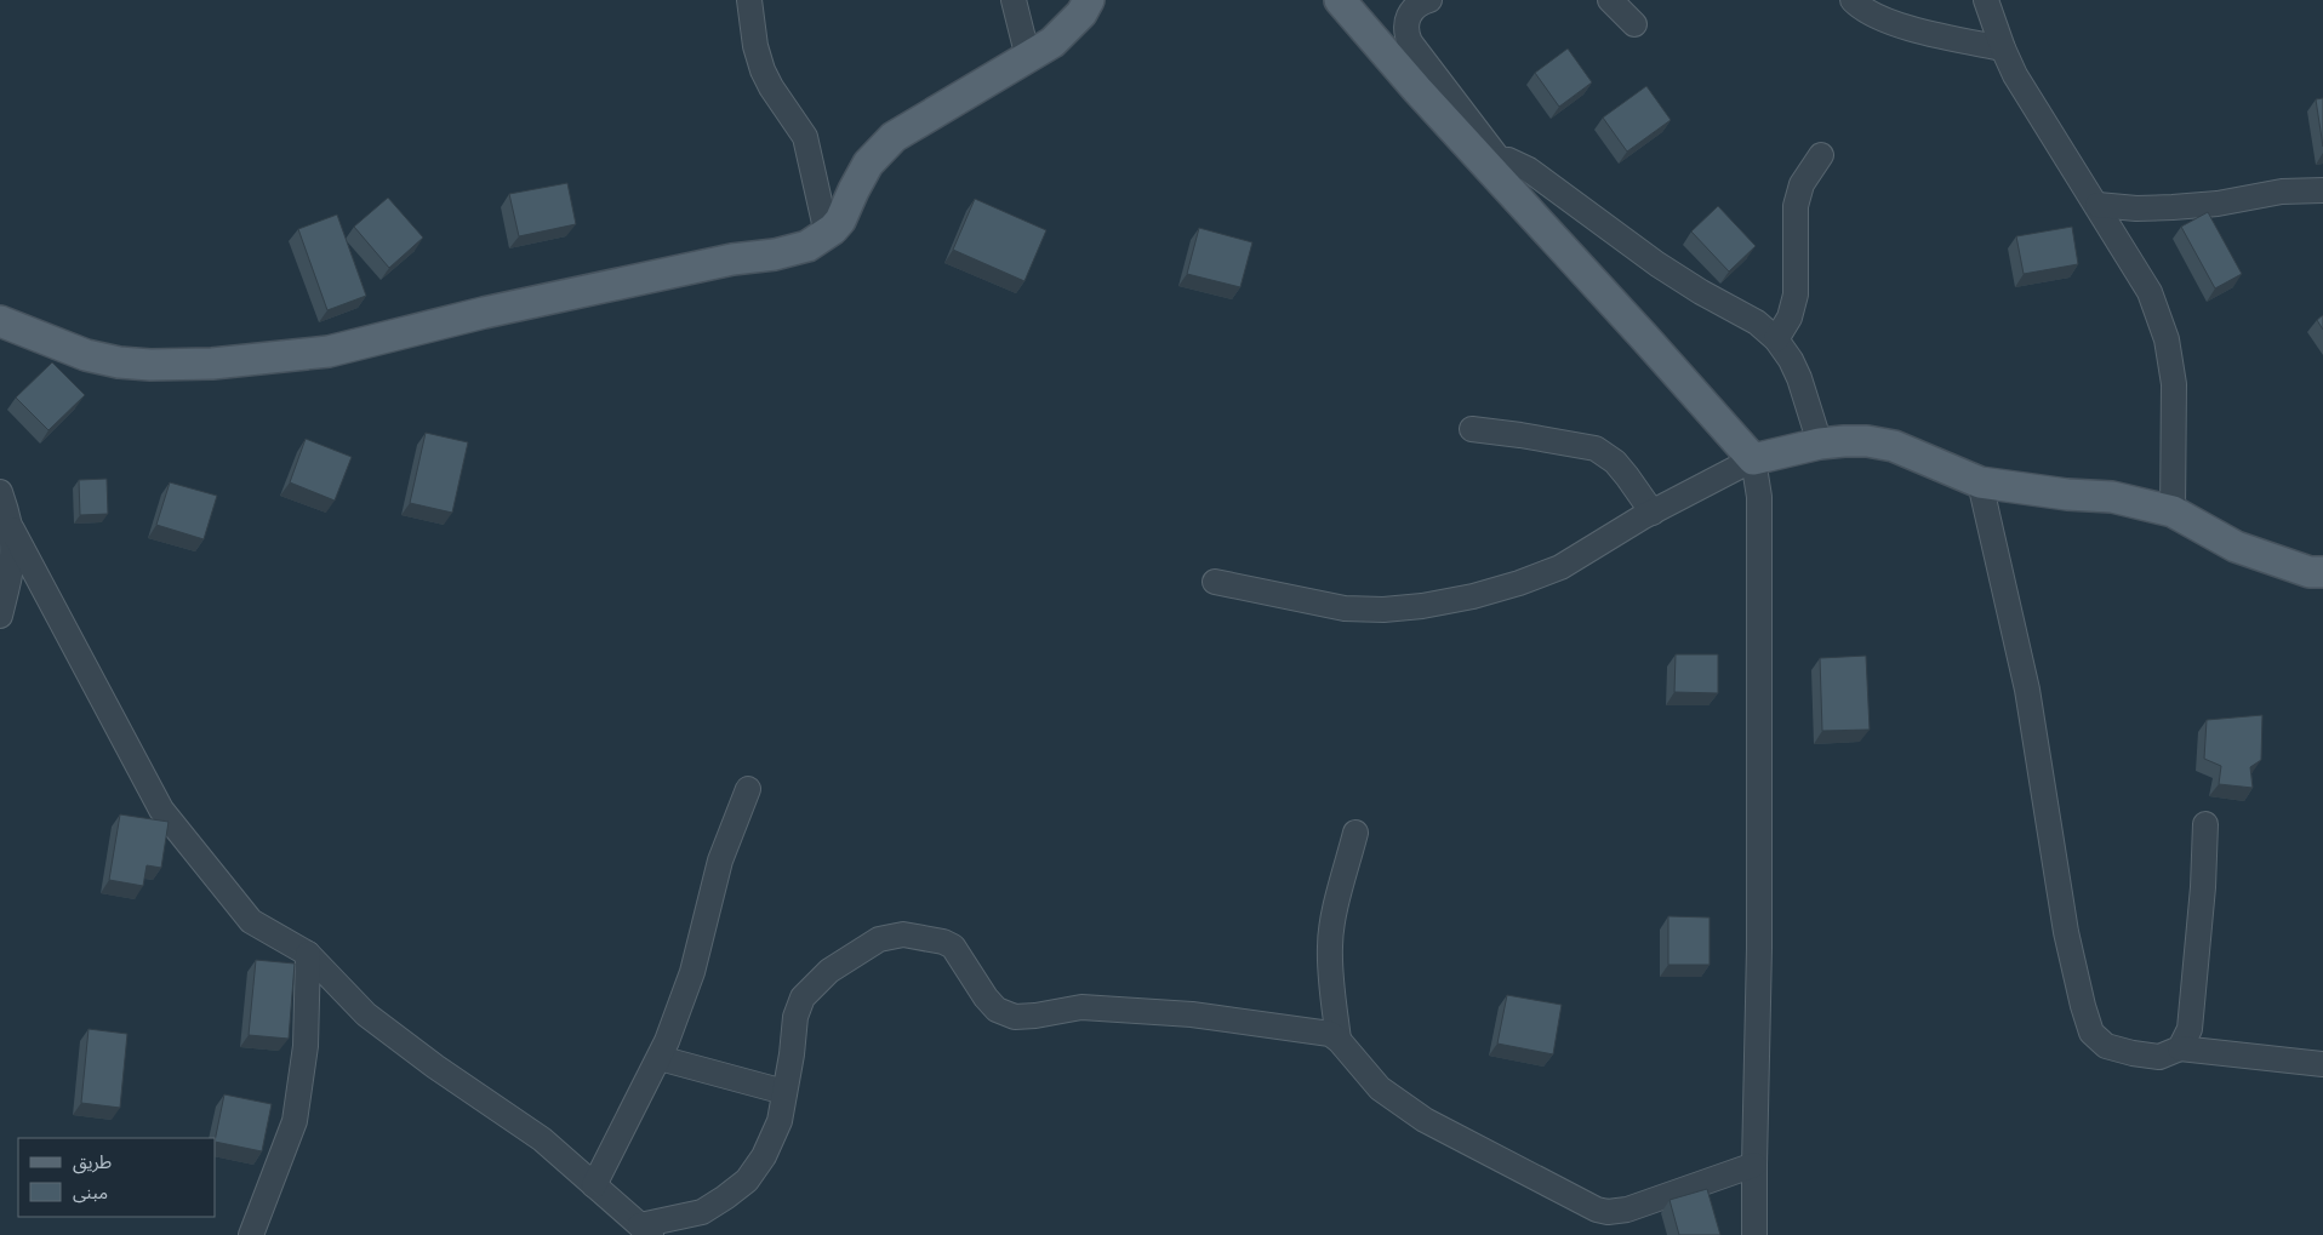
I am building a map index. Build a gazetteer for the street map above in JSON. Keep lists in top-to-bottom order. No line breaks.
{"legend":["طريق","مبنى"]}
